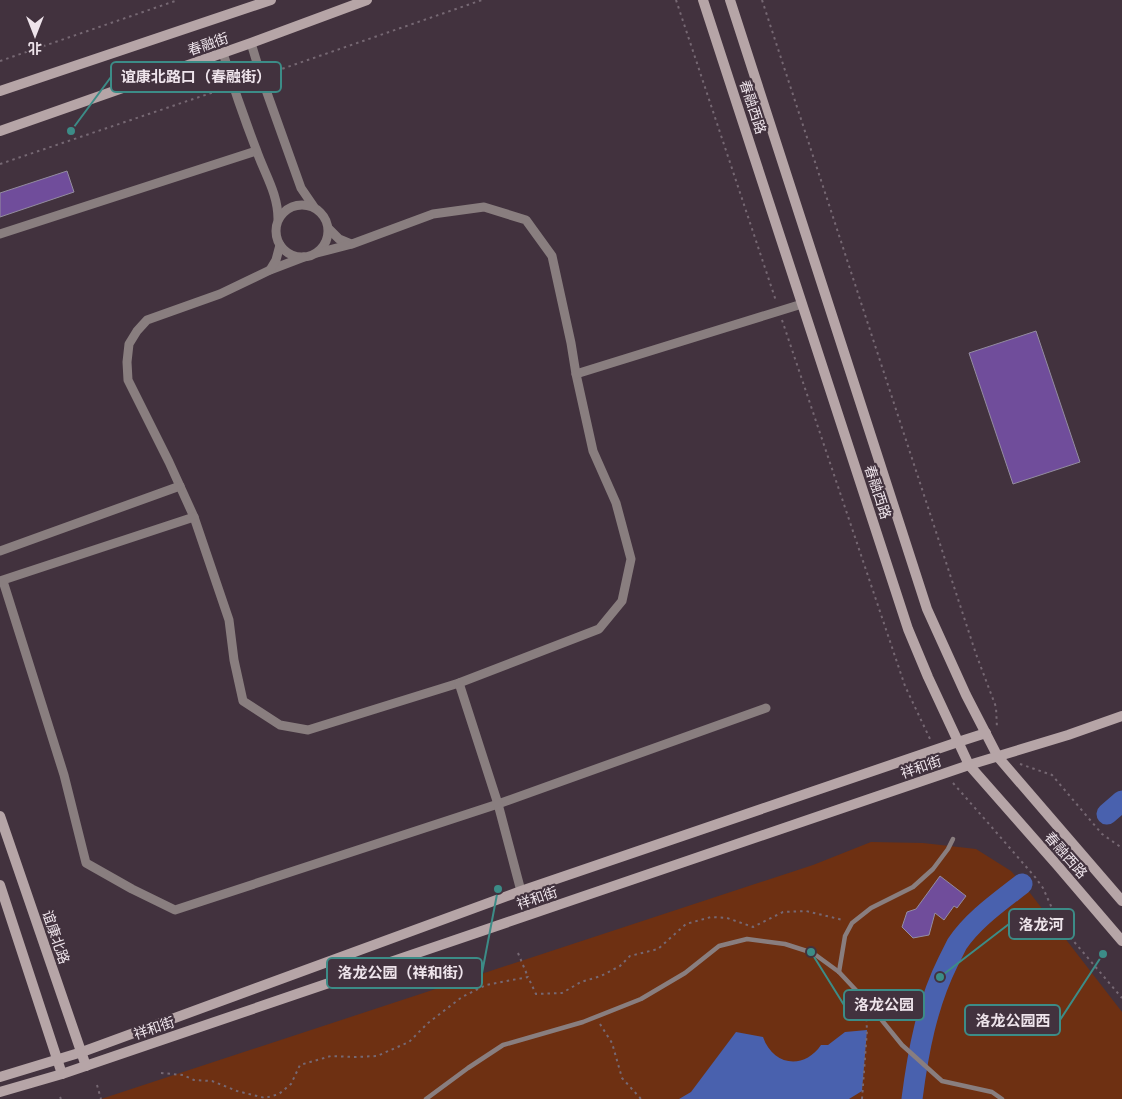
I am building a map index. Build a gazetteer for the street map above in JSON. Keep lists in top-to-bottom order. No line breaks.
{"streets":{"main road":["春融街","春融西路","祥和街","谊康北路"]},"crossings":[["春融西路","祥和街"],["祥和街","谊康北路"]],"places":["谊康北路口（春融街）","洛龙公园（祥和街）","洛龙公园","洛龙公园西","洛龙河"],"north":"bottom"}
